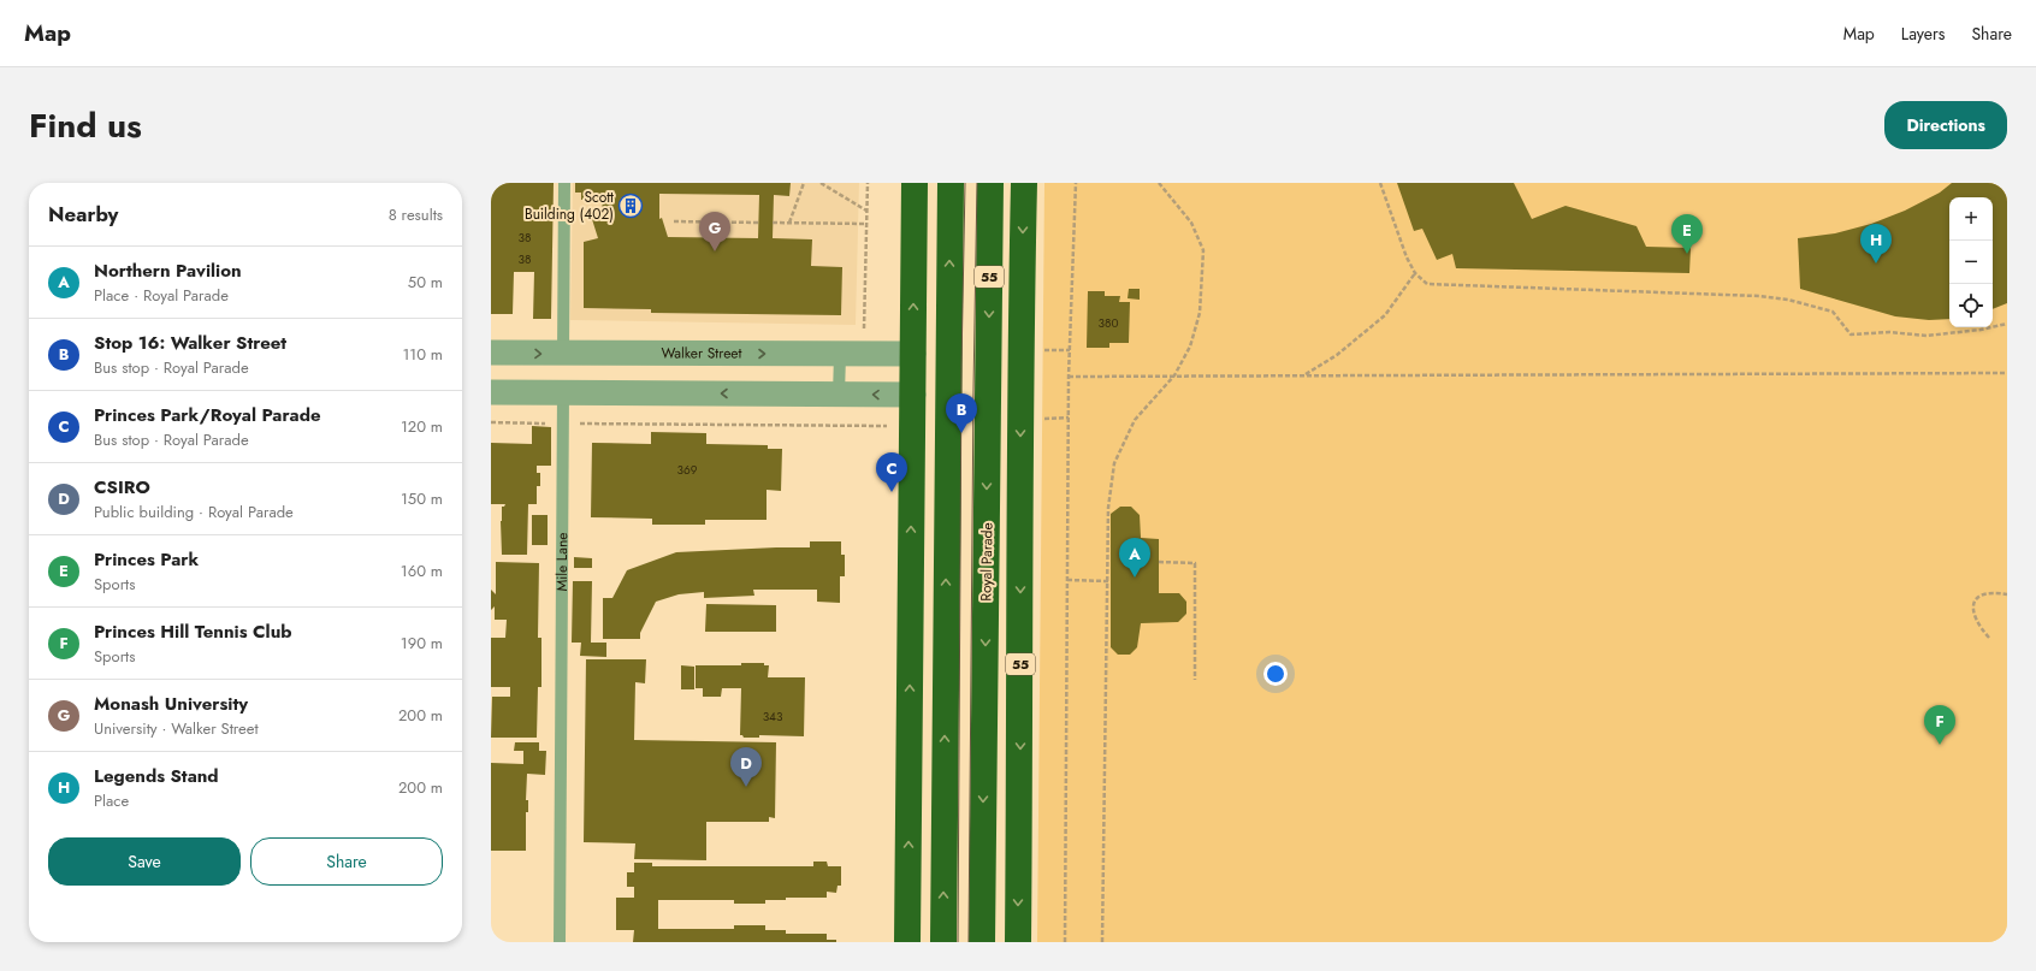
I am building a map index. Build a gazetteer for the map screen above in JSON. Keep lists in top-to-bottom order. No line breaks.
{"streets":{"highway":["55","Royal Parade"],"street":["Walker Street","Mile Lane"]},"crossings":[["Walker Street","Mile Lane"]],"places":{"building":["Scott Building (402)"]},"house_numbers":["38","38","380","369","343"],"page":{"header":"Map","nav":["Map","Layers","Share"],"title":"Find us","buttons":["Directions",["Save","Share"]],"heading":["Nearby","8 results"],"map_buttons":["+","−"],"pins":["G","E","H","B","C","A","F","D"],"list":[{"mark":"A","name":"Northern Pavilion","note":"Place · Royal Parade","value":"50 m"},{"mark":"B","name":"Stop 16: Walker Street","note":"Bus stop · Royal Parade","value":"110 m"},{"mark":"C","name":"Princes Park/Royal Parade","note":"Bus stop · Royal Parade","value":"120 m"},{"mark":"D","name":"CSIRO","note":"Public building · Royal Parade","value":"150 m"},{"mark":"E","name":"Princes Park","note":"Sports","value":"160 m"},{"mark":"F","name":"Princes Hill Tennis Club","note":"Sports","value":"190 m"},{"mark":"G","name":"Monash University","note":"University · Walker Street","value":"200 m"},{"mark":"H","name":"Legends Stand","note":"Place","value":"200 m"}]}}
